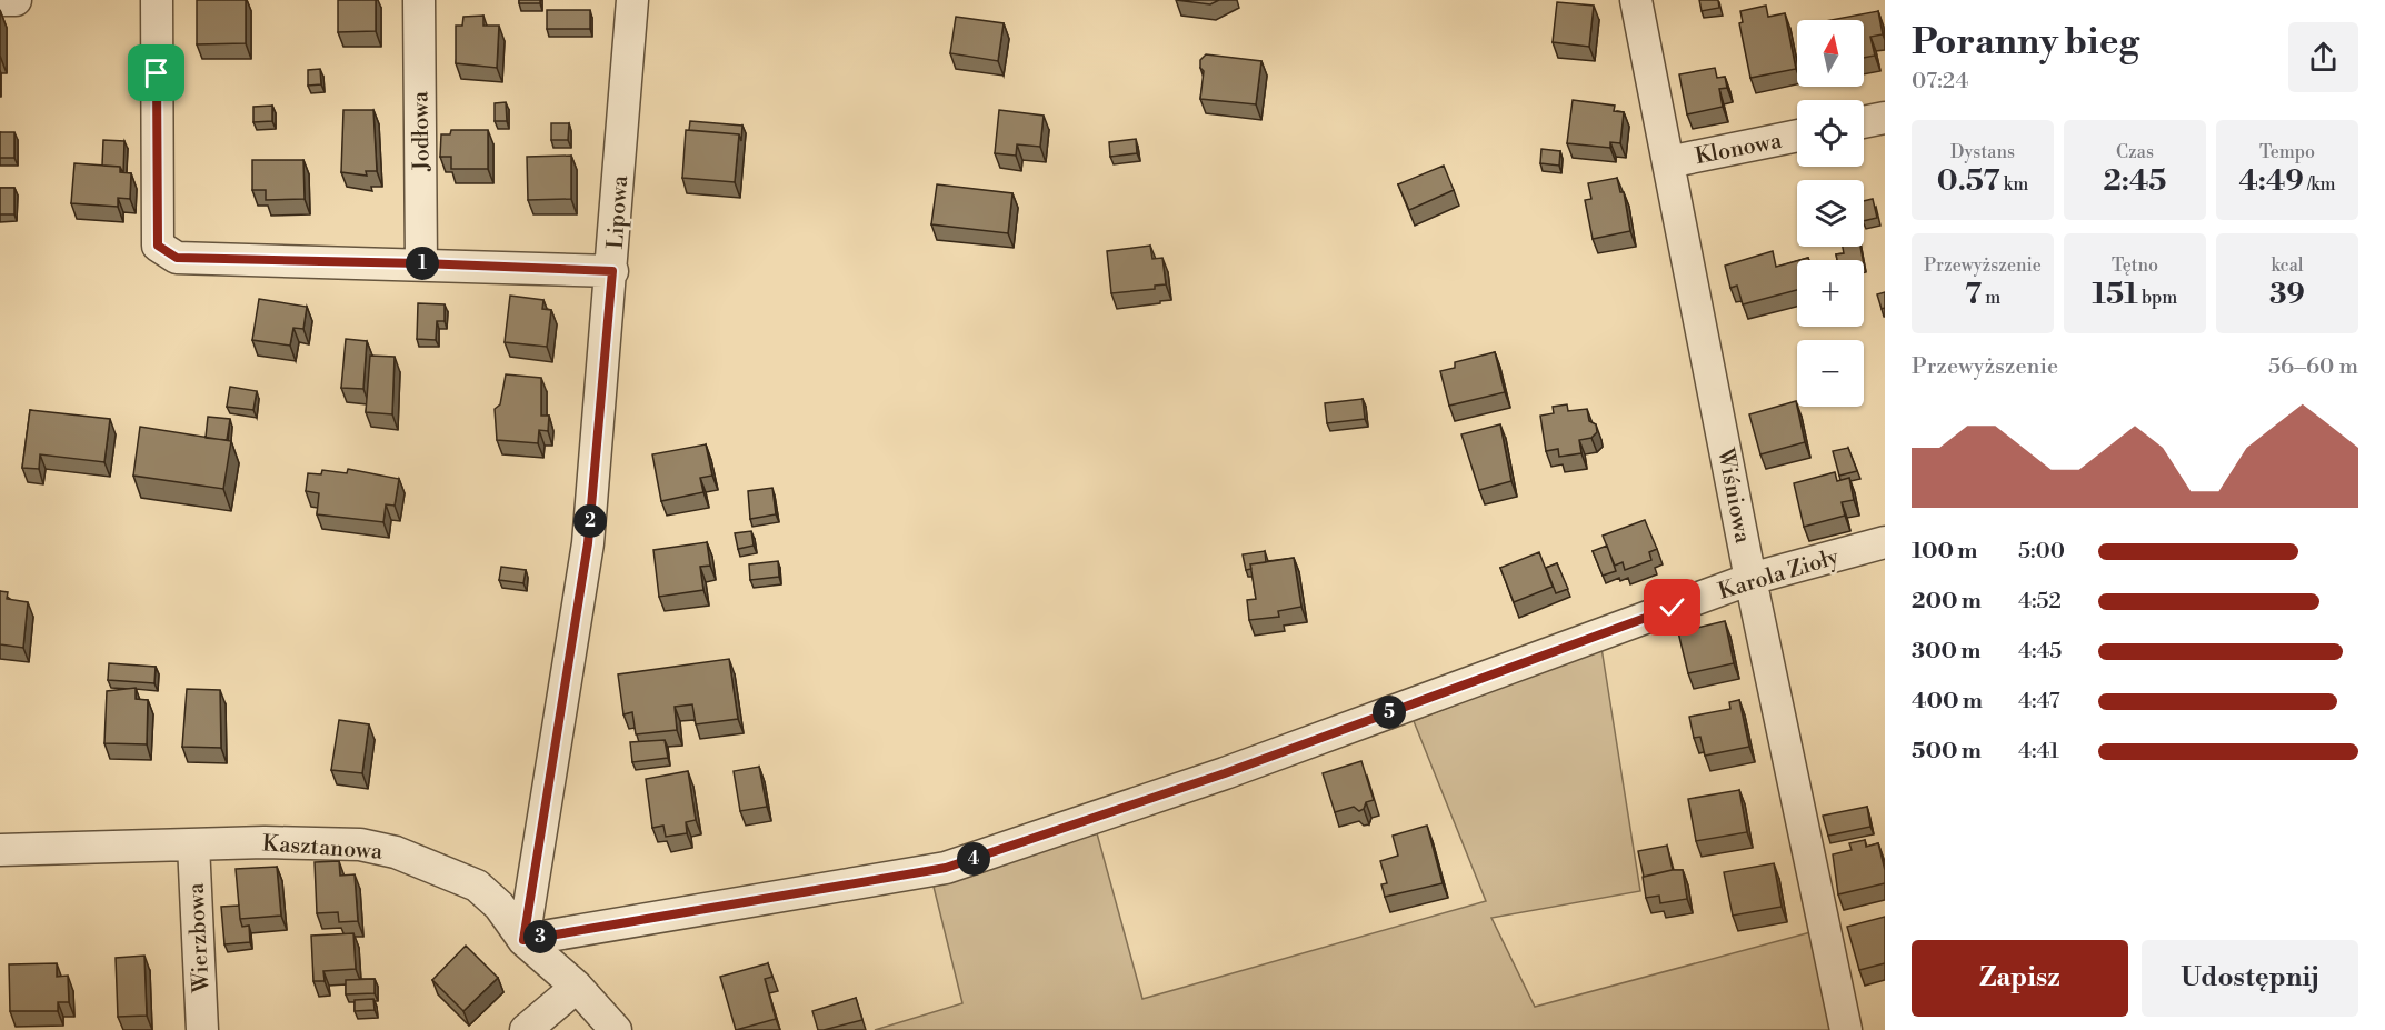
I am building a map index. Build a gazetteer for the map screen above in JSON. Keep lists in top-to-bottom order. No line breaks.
{"streets":{"street":["Jodłowa","Klonowa","Lipowa","Wiśniowa","Karola Zioły","Kasztanowa","Wierzbowa"]},"crossings":[["Klonowa","Wiśniowa"],["Lipowa","Karola Zioły"],["Lipowa","Kasztanowa"],["Wiśniowa","Karola Zioły"],["Karola Zioły","Kasztanowa"],["Kasztanowa","Wierzbowa"]],"north":"top","page":{"heading":["Poranny bieg","07:24"],"map_buttons":["+","−"],"stats":[["Dystans","0.57 km"],["Czas","2:45"],["Tempo","4:49 /km"],["Przewyższenie","7 m"],["Tętno","151 bpm"],["kcal","39"]],"pins":["1","2","5","4","3"],"chart":["Przewyższenie","56–60 m"],"list":[{"name":"100 m","note":"5:00"},{"name":"200 m","note":"4:52"},{"name":"300 m","note":"4:45"},{"name":"400 m","note":"4:47"},{"name":"500 m","note":"4:41"}],"buttons":["Zapisz","Udostępnij"]}}
